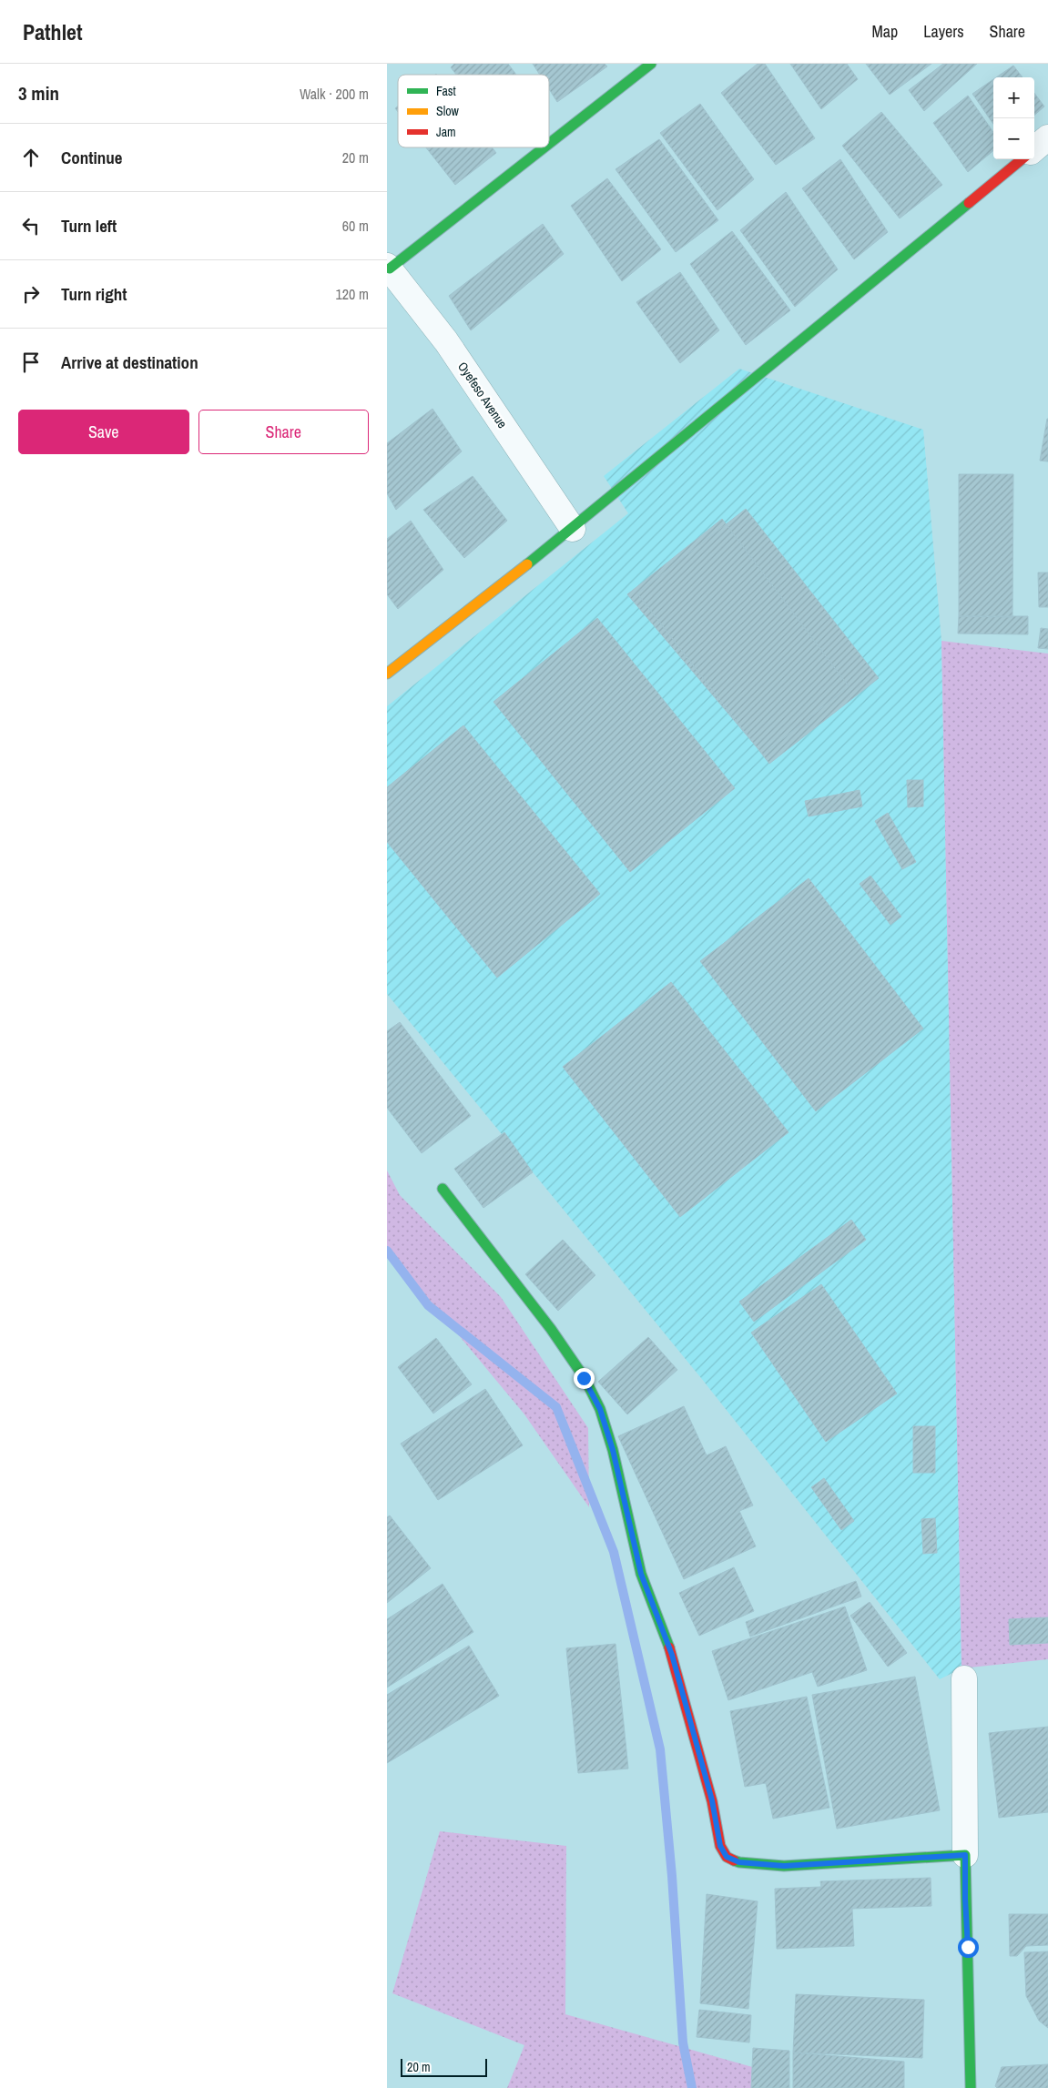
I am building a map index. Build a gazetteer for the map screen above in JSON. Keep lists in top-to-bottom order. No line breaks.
{"streets":{"street":["Oyefeso Avenue"]},"legend":["Fast","Slow","Jam"],"scale_bar":"20 m","page":{"header":"Pathlet","nav":["Map","Layers","Share"],"heading":["3 min","Walk · 200 m"],"map_buttons":["+","−"],"list":[["Continue","20 m"],["Turn left","60 m"],["Turn right","120 m"],"Arrive at destination"],"buttons":["Save","Share"],"scale":"20 m"}}
